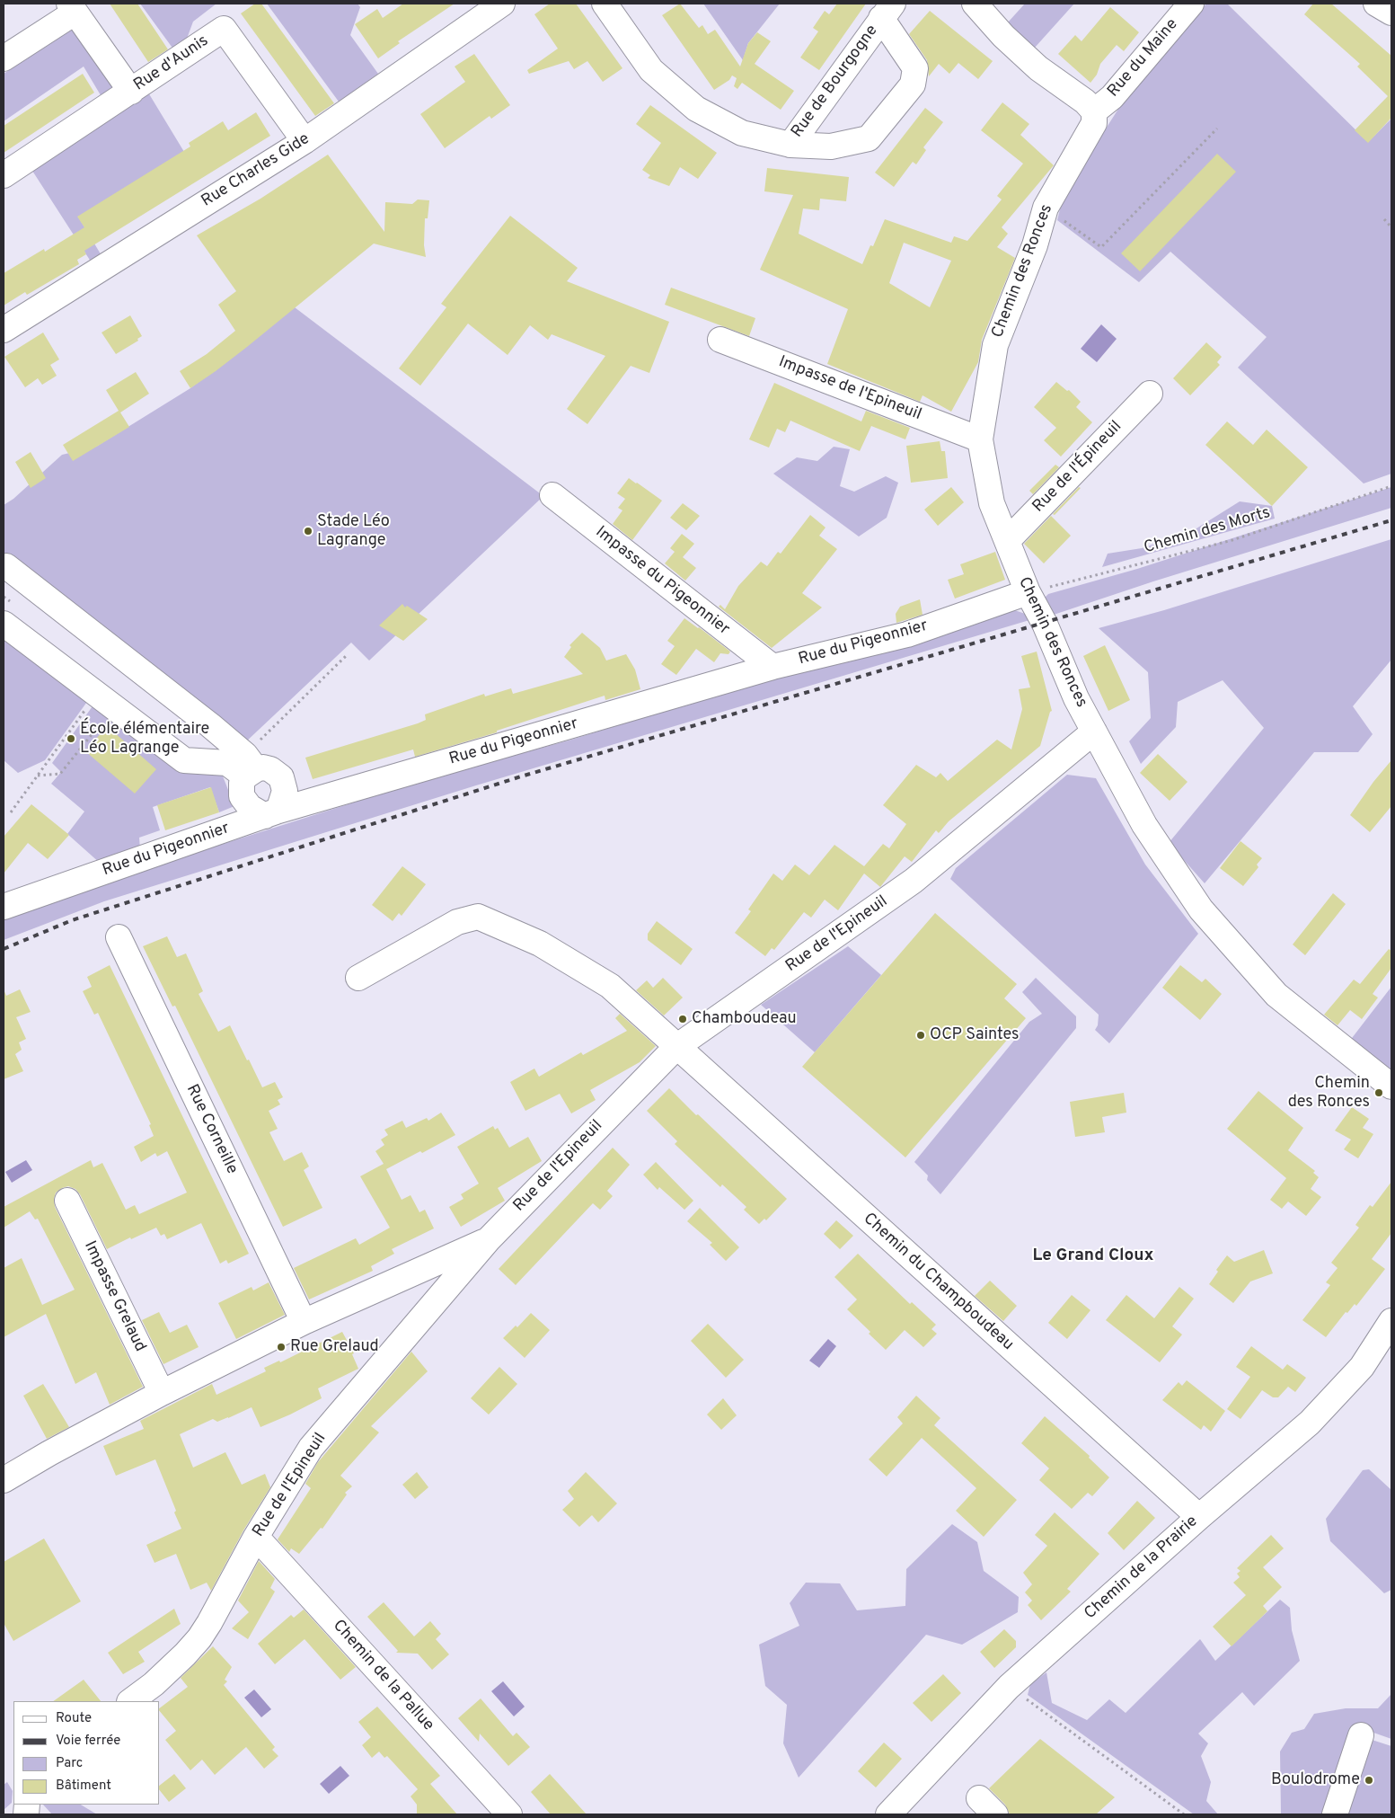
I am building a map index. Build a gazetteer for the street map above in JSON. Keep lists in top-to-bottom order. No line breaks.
{"streets":{"street":["Rue du Maine","Rue d'Aunis","Rue de Bourgogne","Rue Charles Gide","Chemin des Ronces","Impasse de l'Epineuil","Rue de l'Épineuil","Impasse du Pigeonnier","Rue du Pigeonnier","Rue de l'Epineuil","Rue Corneille","Chemin du Champboudeau","Impasse Grelaud","Chemin de la Prairie","Chemin de la Pallue"],"path":["Chemin des Morts"]},"crossings":[["Rue du Maine","Chemin des Ronces"],["Rue d'Aunis","Rue Charles Gide"],["Chemin des Ronces","Impasse de l'Epineuil"],["Chemin des Ronces","Rue de l'Épineuil"],["Chemin des Ronces","Chemin des Morts"],["Chemin des Ronces","Rue du Pigeonnier"],["Chemin des Ronces","Rue de l'Epineuil"],["Chemin des Morts","Rue du Pigeonnier"],["Impasse du Pigeonnier","Rue du Pigeonnier"],["Rue de l'Epineuil","Chemin du Champboudeau"],["Rue de l'Epineuil","Chemin de la Pallue"],["Chemin du Champboudeau","Chemin de la Prairie"]],"districts":["Le Grand Cloux"],"places":["Stade Léo Lagrange","École élémentaire Léo Lagrange","Chamboudeau","OCP Saintes","Chemin des Ronces","Rue Grelaud","Boulodrome"],"legend":["Route","Voie ferrée","Parc","Bâtiment"]}
